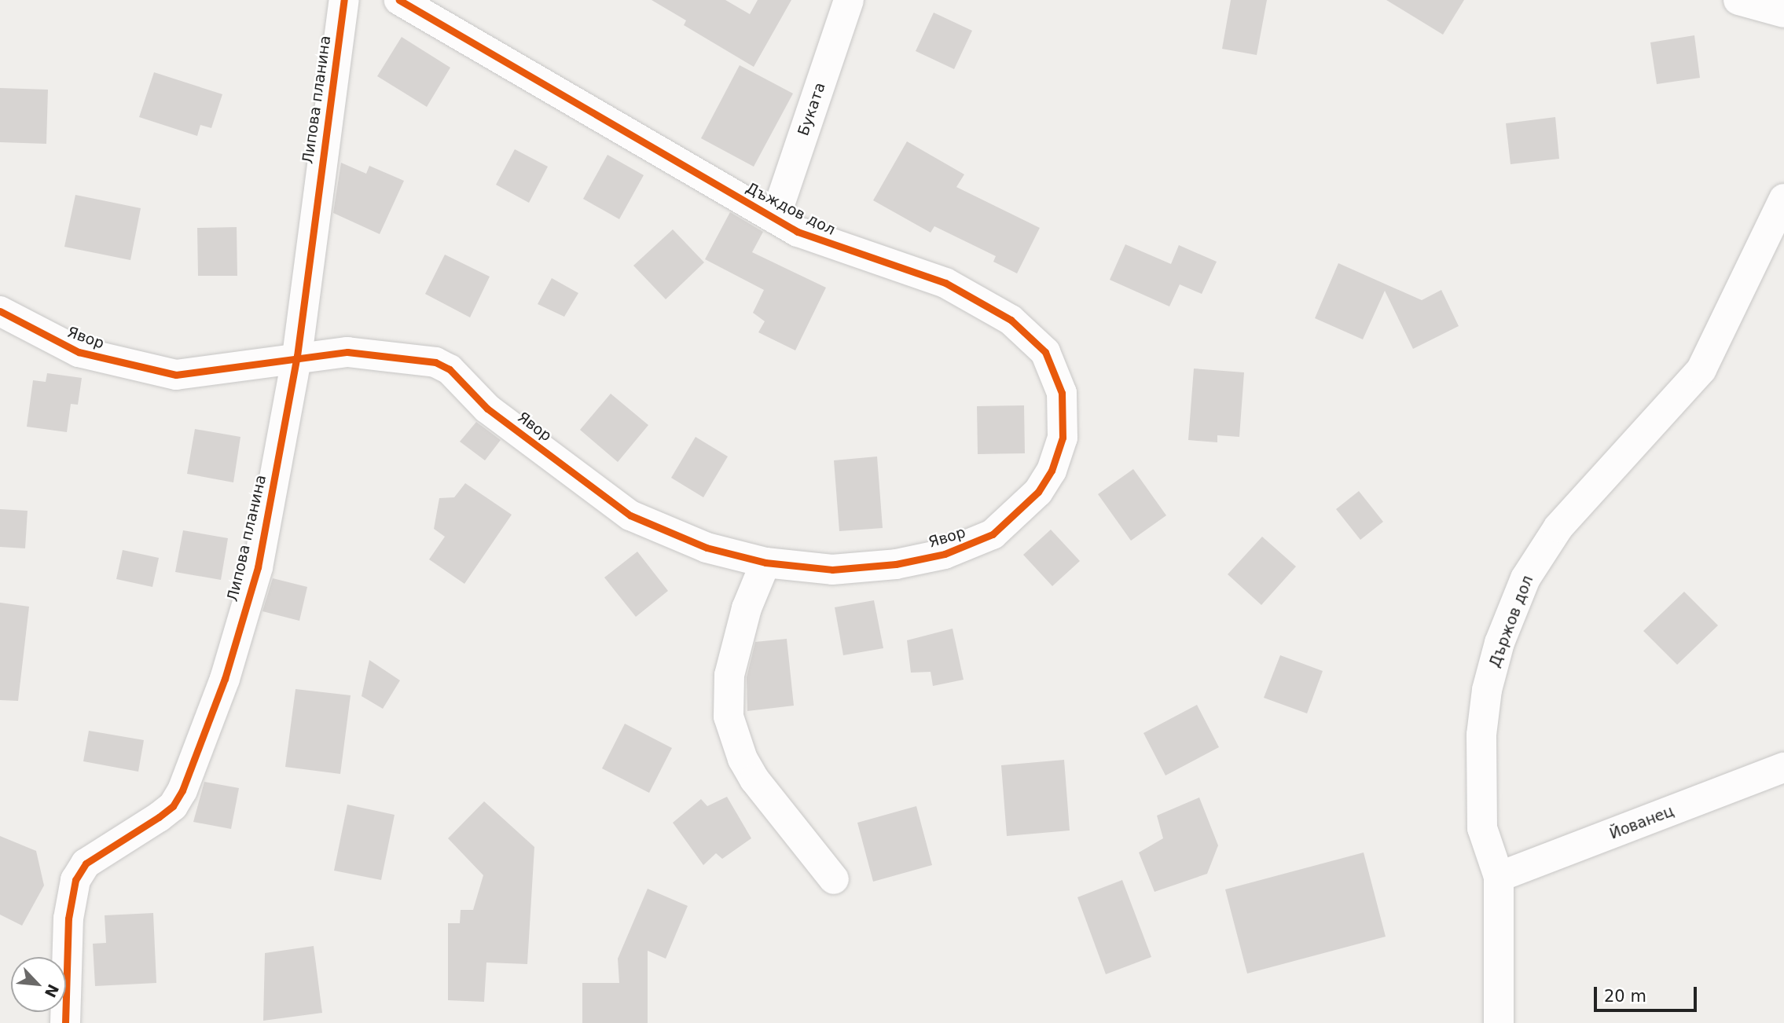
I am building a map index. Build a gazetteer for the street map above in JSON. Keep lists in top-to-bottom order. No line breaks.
{"streets":{"street":["Липова планина","Буката","Дъждов дол","Явор","Държов дол","Йованец"]},"crossings":[["Липова планина","Явор"],["Буката","Дъждов дол"],["Дъждов дол","Явор"],["Държов дол","Йованец"]],"scale_bar":"20 m","north":"bottom right"}
